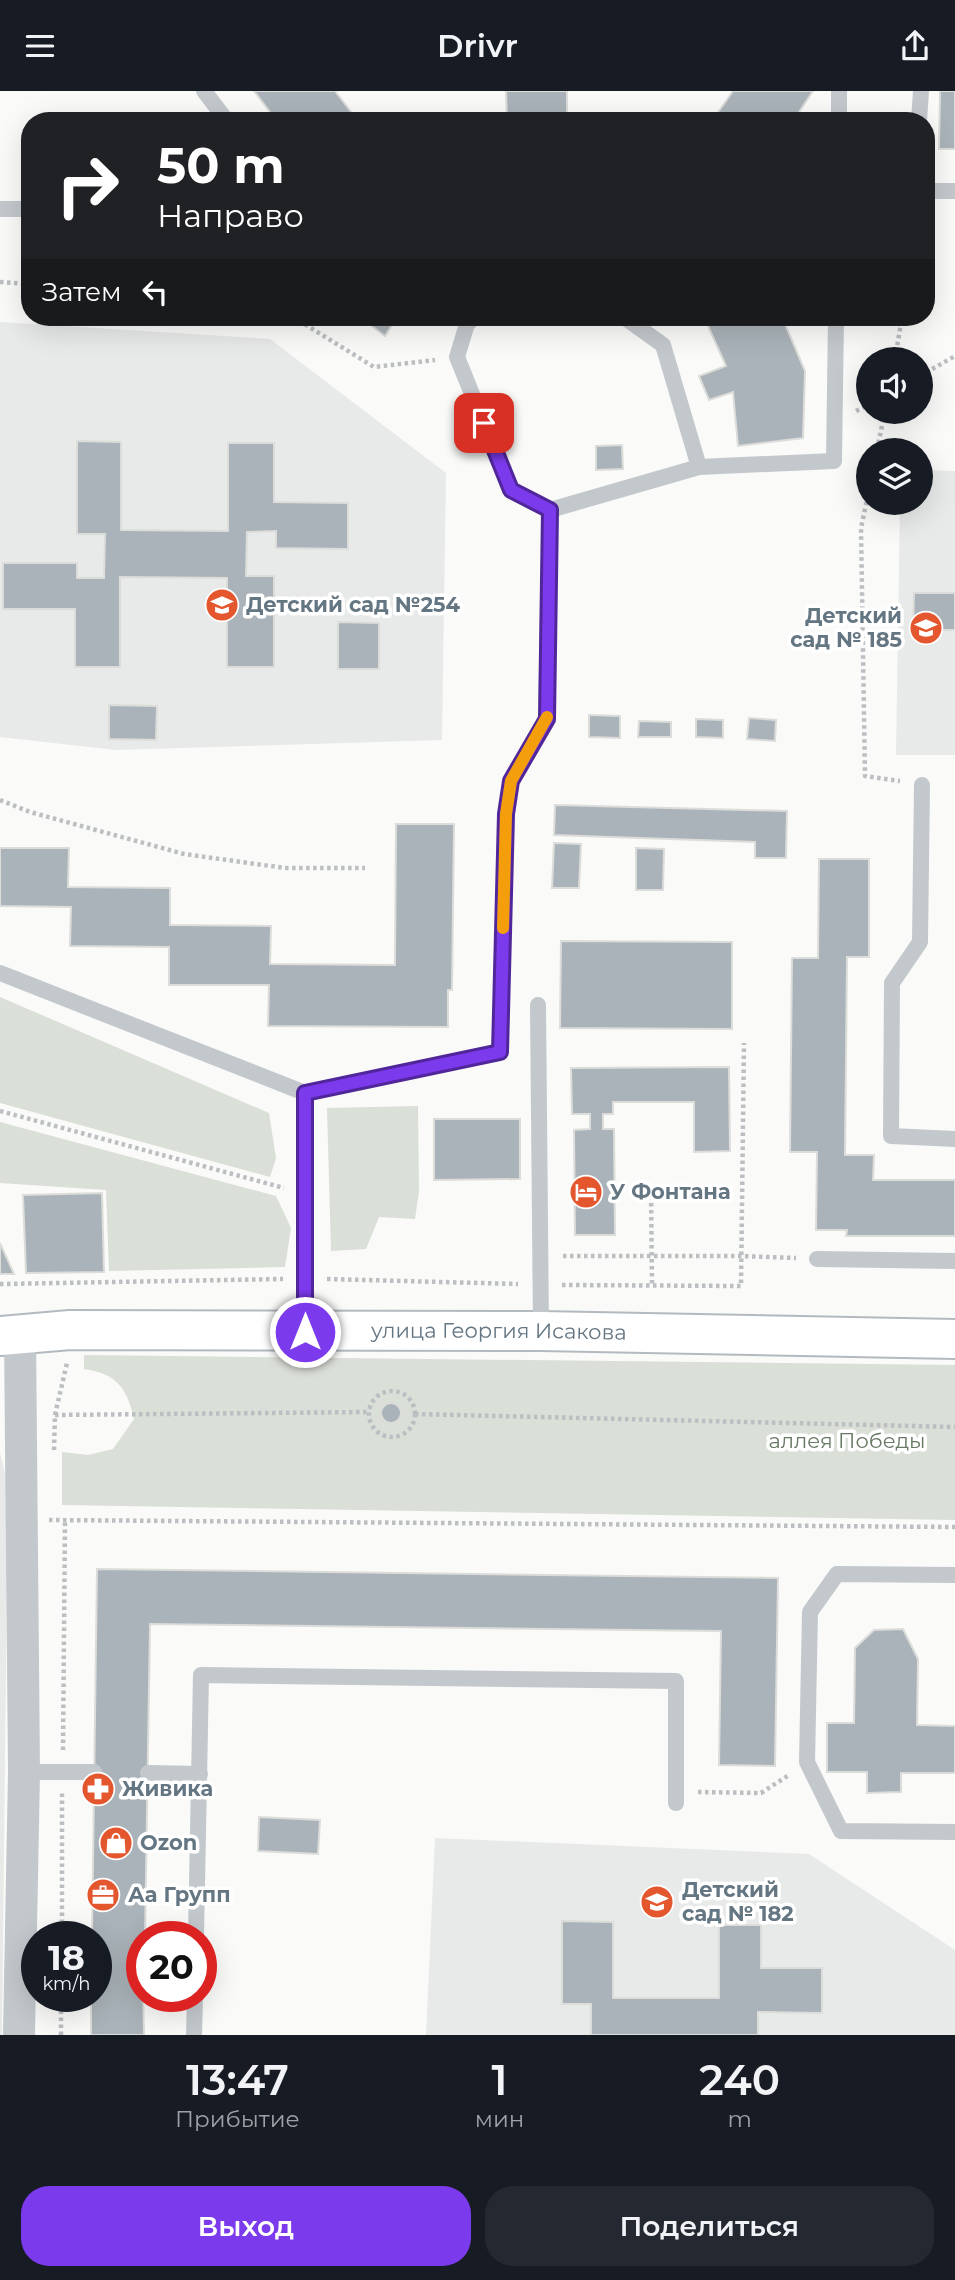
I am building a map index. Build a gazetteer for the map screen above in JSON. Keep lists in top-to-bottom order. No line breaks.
{"streets":{"street":["улица Георгия Исакова"]},"parks":["аллея Победы"],"places":{"school or university":["Детский сад №254","Детский сад № 185","Детский сад № 182"],"hotel":["У Фонтана"],"pharmacy":["Живика"],"shop":["Ozon"],"office":["Аа Групп"]},"page":{"header":"Drivr","turn":["50 m","Направо"],"then":"Затем","speed":"18 km/h","limit":"20","eta":["13:47","Прибытие","1","мин","240","m"],"buttons":["Выход","Поделиться"]}}
